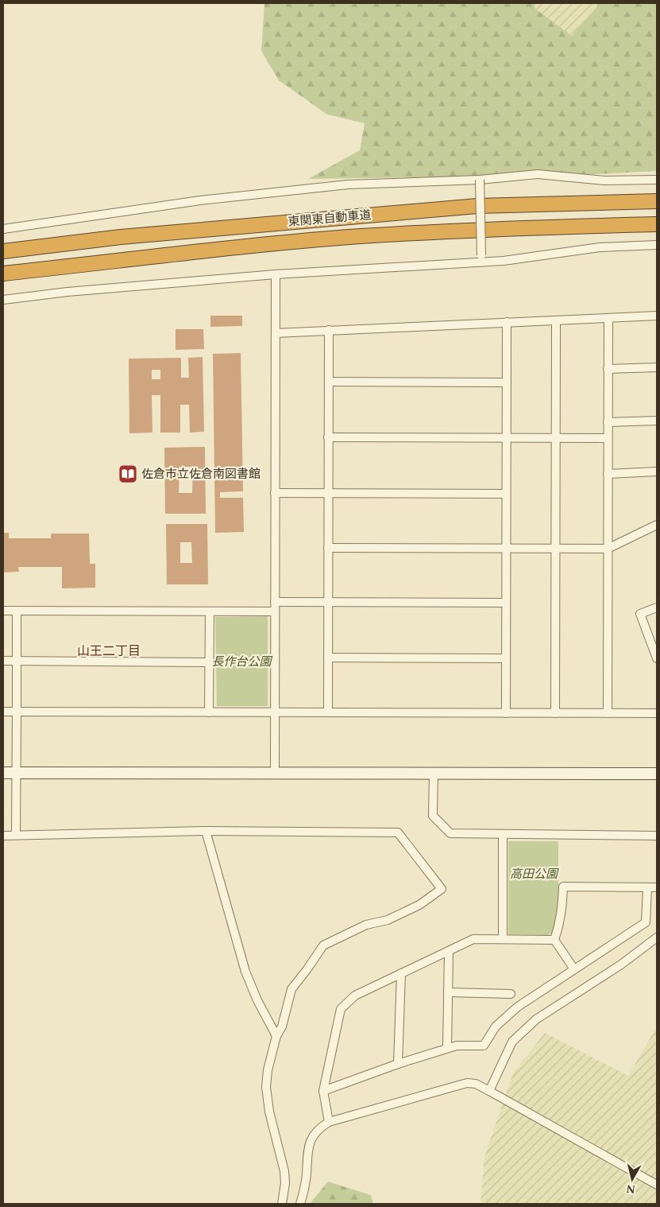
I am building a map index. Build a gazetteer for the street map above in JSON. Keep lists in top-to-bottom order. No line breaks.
{"streets":{"highway":["東関東自動車道"]},"districts":["山王二丁目"],"parks":["長作台公園","高田公園"],"places":{"library":["佐倉市立佐倉南図書館"]},"north":"bottom"}
